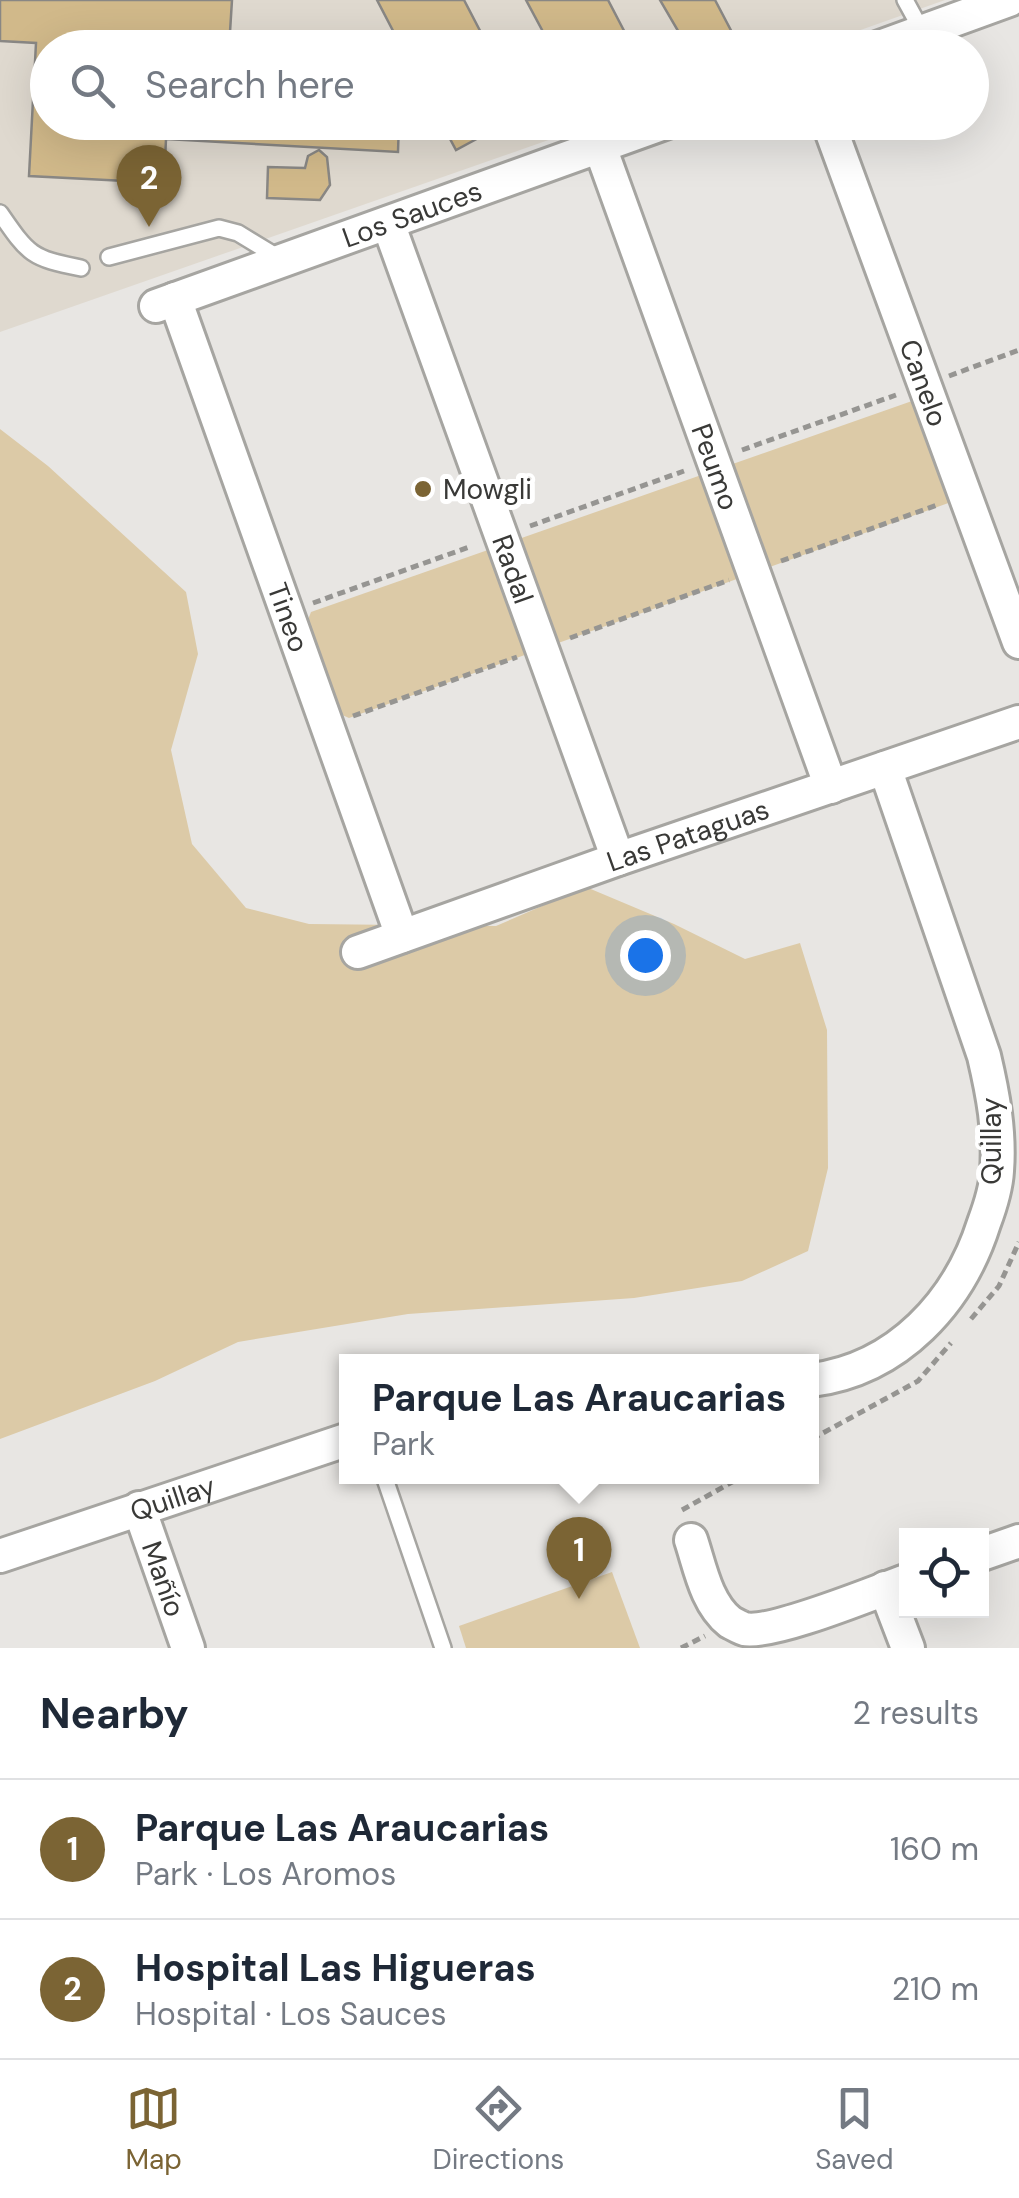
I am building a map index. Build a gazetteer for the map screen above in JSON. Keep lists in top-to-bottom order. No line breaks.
{"streets":{"street":["Los Sauces","Canelo","Peumo","Radal","Tineo","Las Pataguas","Quillay","Mañío"]},"crossings":[["Los Sauces","Peumo"],["Los Sauces","Radal"],["Los Sauces","Tineo"],["Peumo","Las Pataguas"],["Radal","Las Pataguas"],["Tineo","Las Pataguas"],["Las Pataguas","Quillay"],["Quillay","Mañío"]],"places":["Mowgli"],"page":{"search":"Search here","pins":["2","1"],"popup":["Parque Las Araucarias","Park"],"heading":["Nearby","2 results"],"list":[{"mark":"1","name":"Parque Las Araucarias","note":"Park · Los Aromos","value":"160 m"},{"mark":"2","name":"Hospital Las Higueras","note":"Hospital · Los Sauces","value":"210 m"}],"nav":["Map","Directions","Saved"]}}
